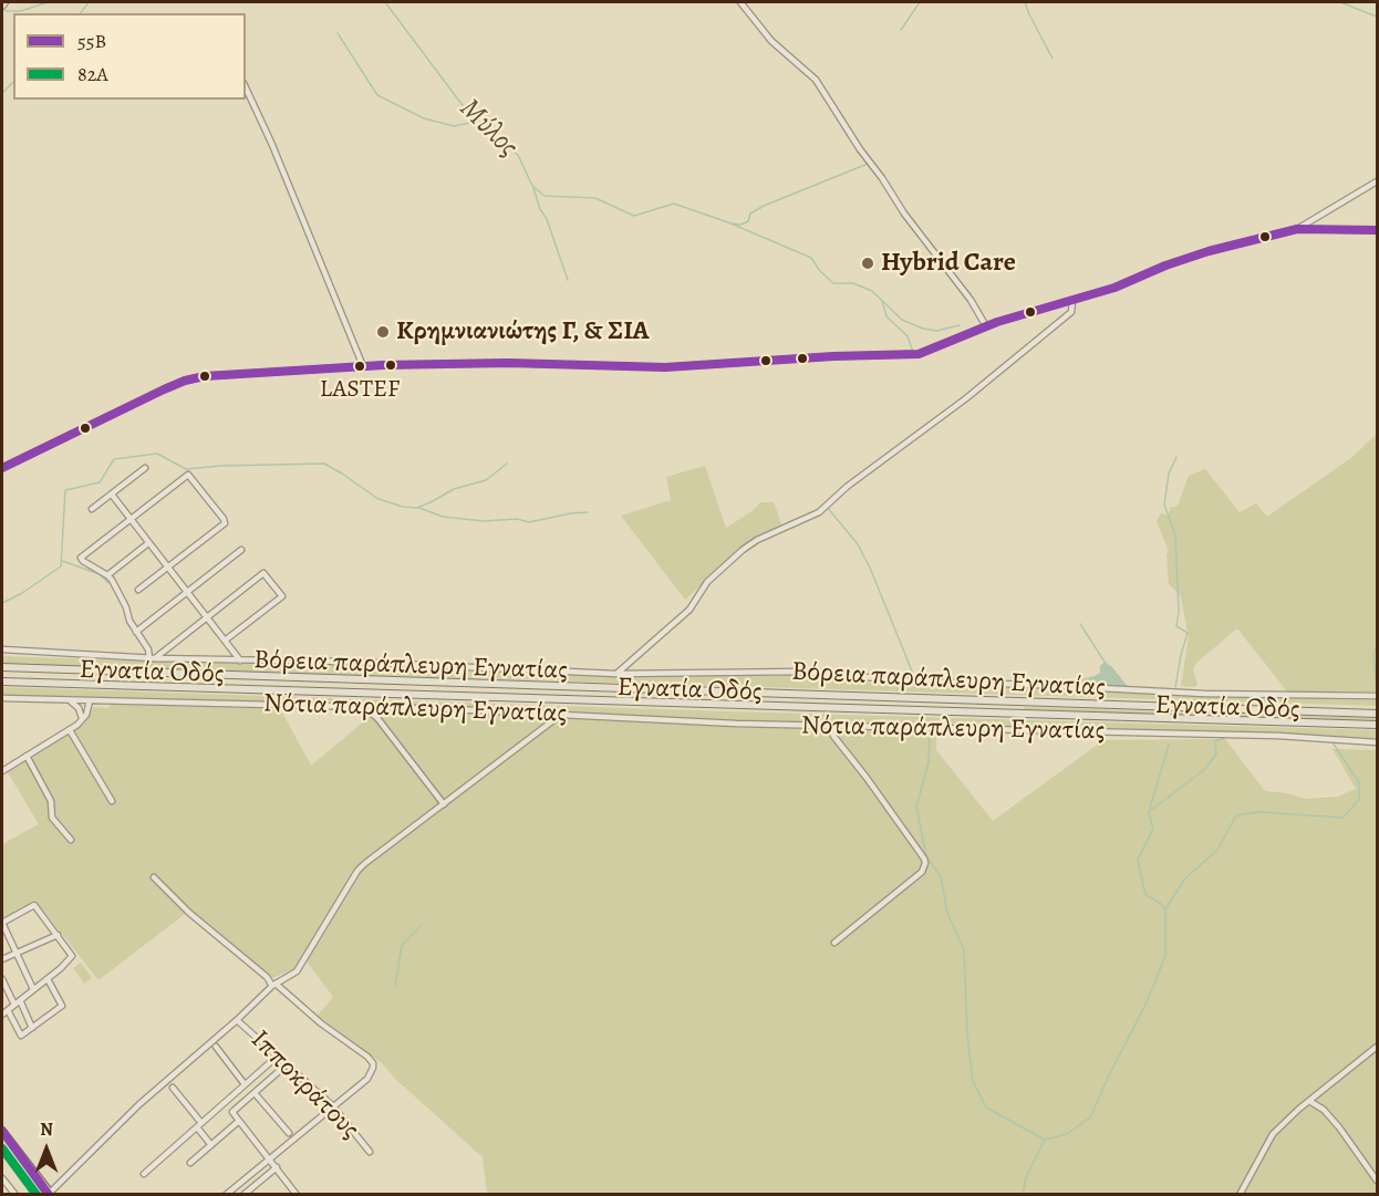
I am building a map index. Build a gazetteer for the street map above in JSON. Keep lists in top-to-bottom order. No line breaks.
{"streets":{"highway":["Εγνατία Οδός"],"street":["Βόρεια παράπλευρη Εγνατίας","Νότια παράπλευρη Εγνατίας","Ιπποκράτους"]},"water":["Μύλος"],"places":["Hybrid Care","Κρημνιανιώτης Γ, & ΣΙΑ","LASTEF"],"lines":["transit line 55Β","transit line 82Α"],"legend":["55Β","82Α"],"north":"top"}
